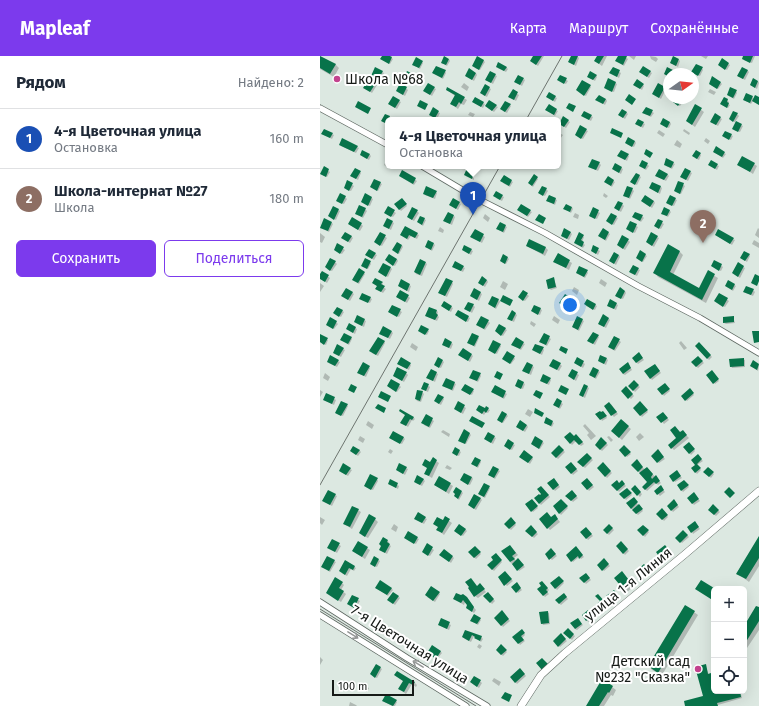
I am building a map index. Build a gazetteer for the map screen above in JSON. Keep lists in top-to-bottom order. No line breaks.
{"streets":{"main road":["улица 1-я Линия"],"street":["7-я Цветочная улица"]},"places":["Школа №68","Детский сад №232 \"Сказка\""],"scale_bar":"100 m","north":"right","page":{"header":"Mapleaf","nav":["Карта","Маршрут","Сохранённые"],"heading":["Рядом","Найдено: 2"],"list":[{"mark":"1","name":"4-я Цветочная улица","note":"Остановка","value":"160 m"},{"mark":"2","name":"Школа-интернат №27","note":"Школа","value":"180 m"}],"popup":["4-я Цветочная улица","Остановка"],"pins":["1","2"],"buttons":["Сохранить","Поделиться"],"map_buttons":["+","−"],"scale":"100 m"}}
